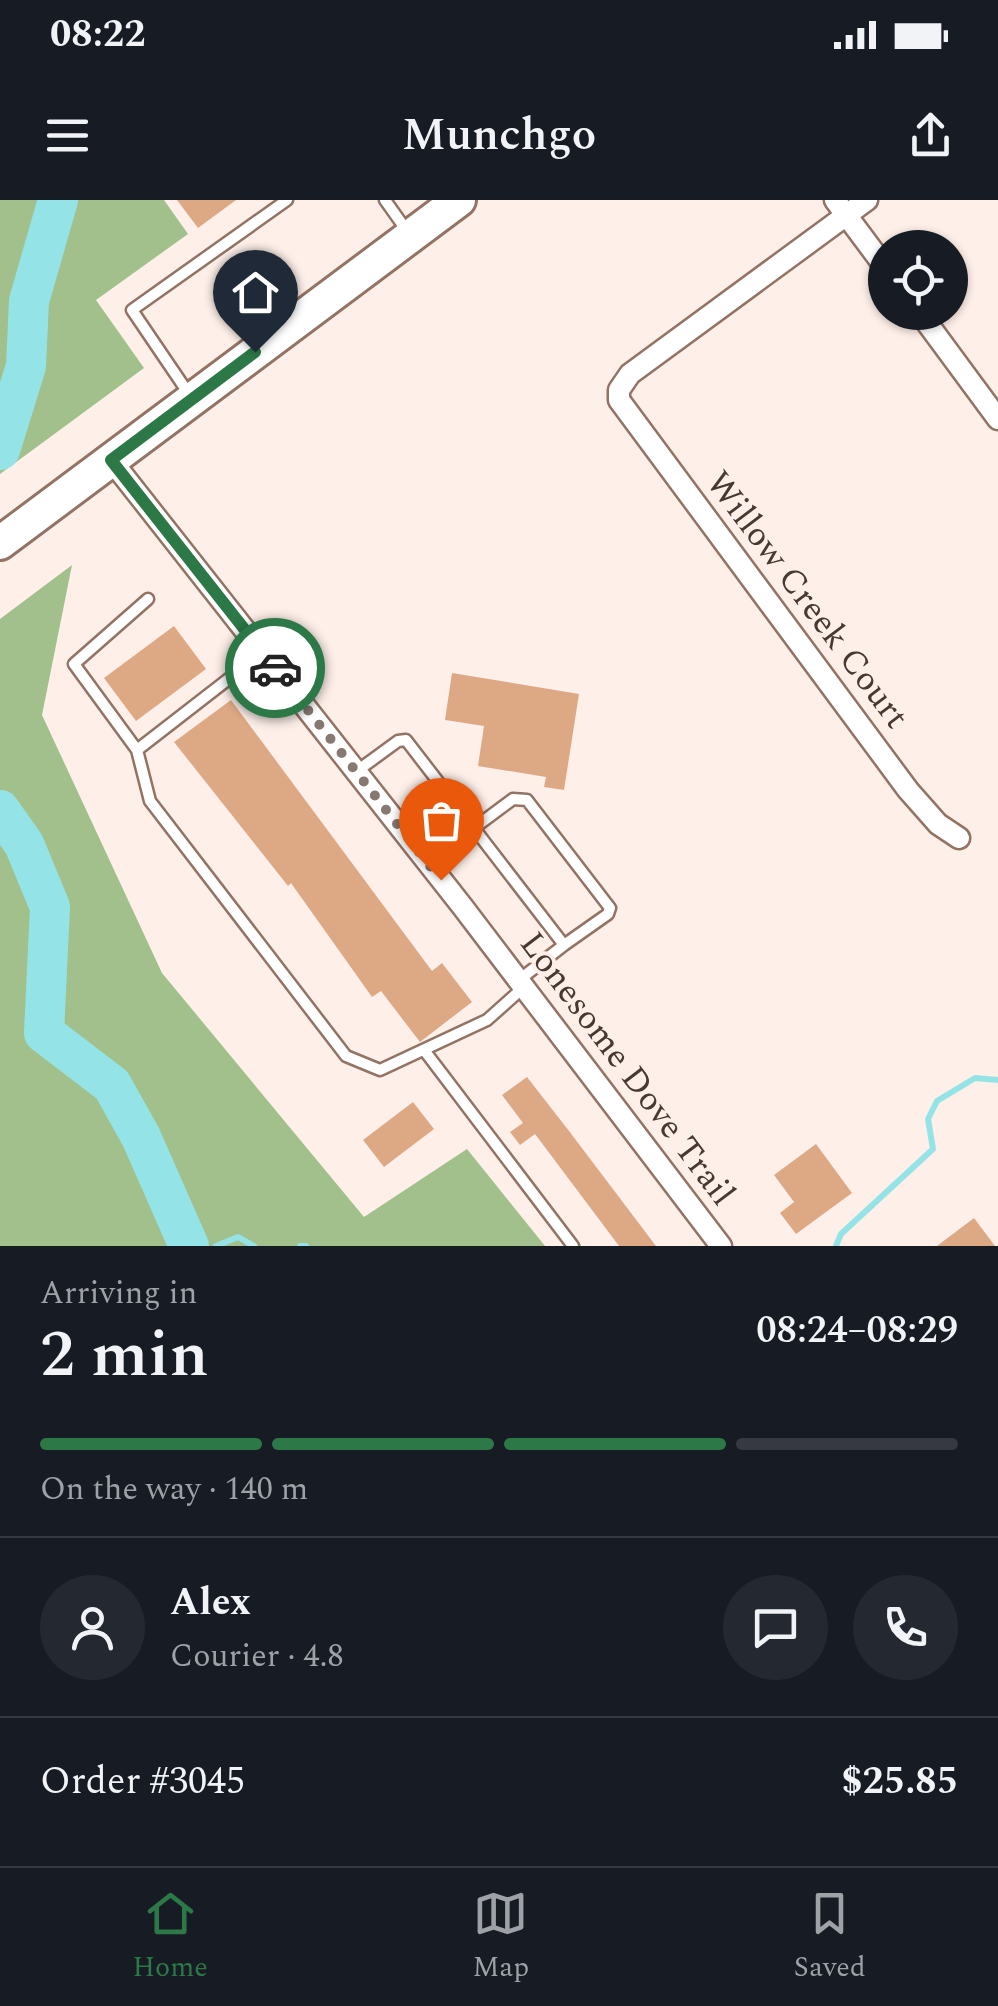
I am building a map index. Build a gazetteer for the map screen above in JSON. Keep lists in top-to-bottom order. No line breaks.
{"streets":{"street":["Willow Creek Court","Lonesome Dove Trail"]},"page":{"status":"08:22","header":"Munchgo","heading":["2 min","Arriving in","08:24–08:29"],"panel":["Alex","Courier · 4.8","Order #3045","$25.85"],"bar":"On the way · 140 m","tabs":["Home","Map","Saved"]}}
